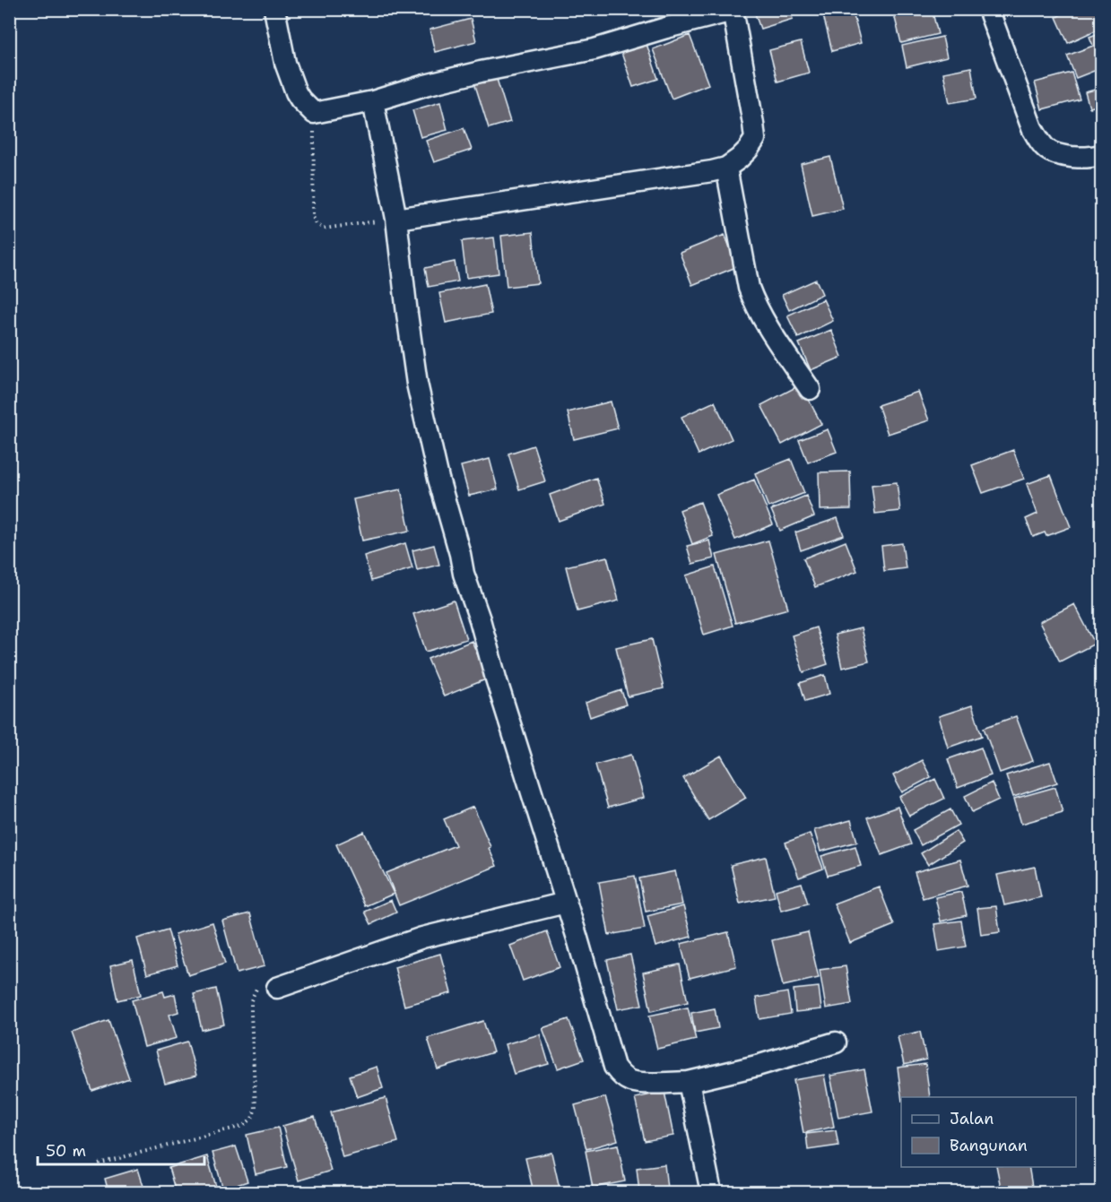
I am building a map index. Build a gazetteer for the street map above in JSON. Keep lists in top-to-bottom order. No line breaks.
{"legend":["Jalan","Bangunan"],"scale_bar":"50 m"}
